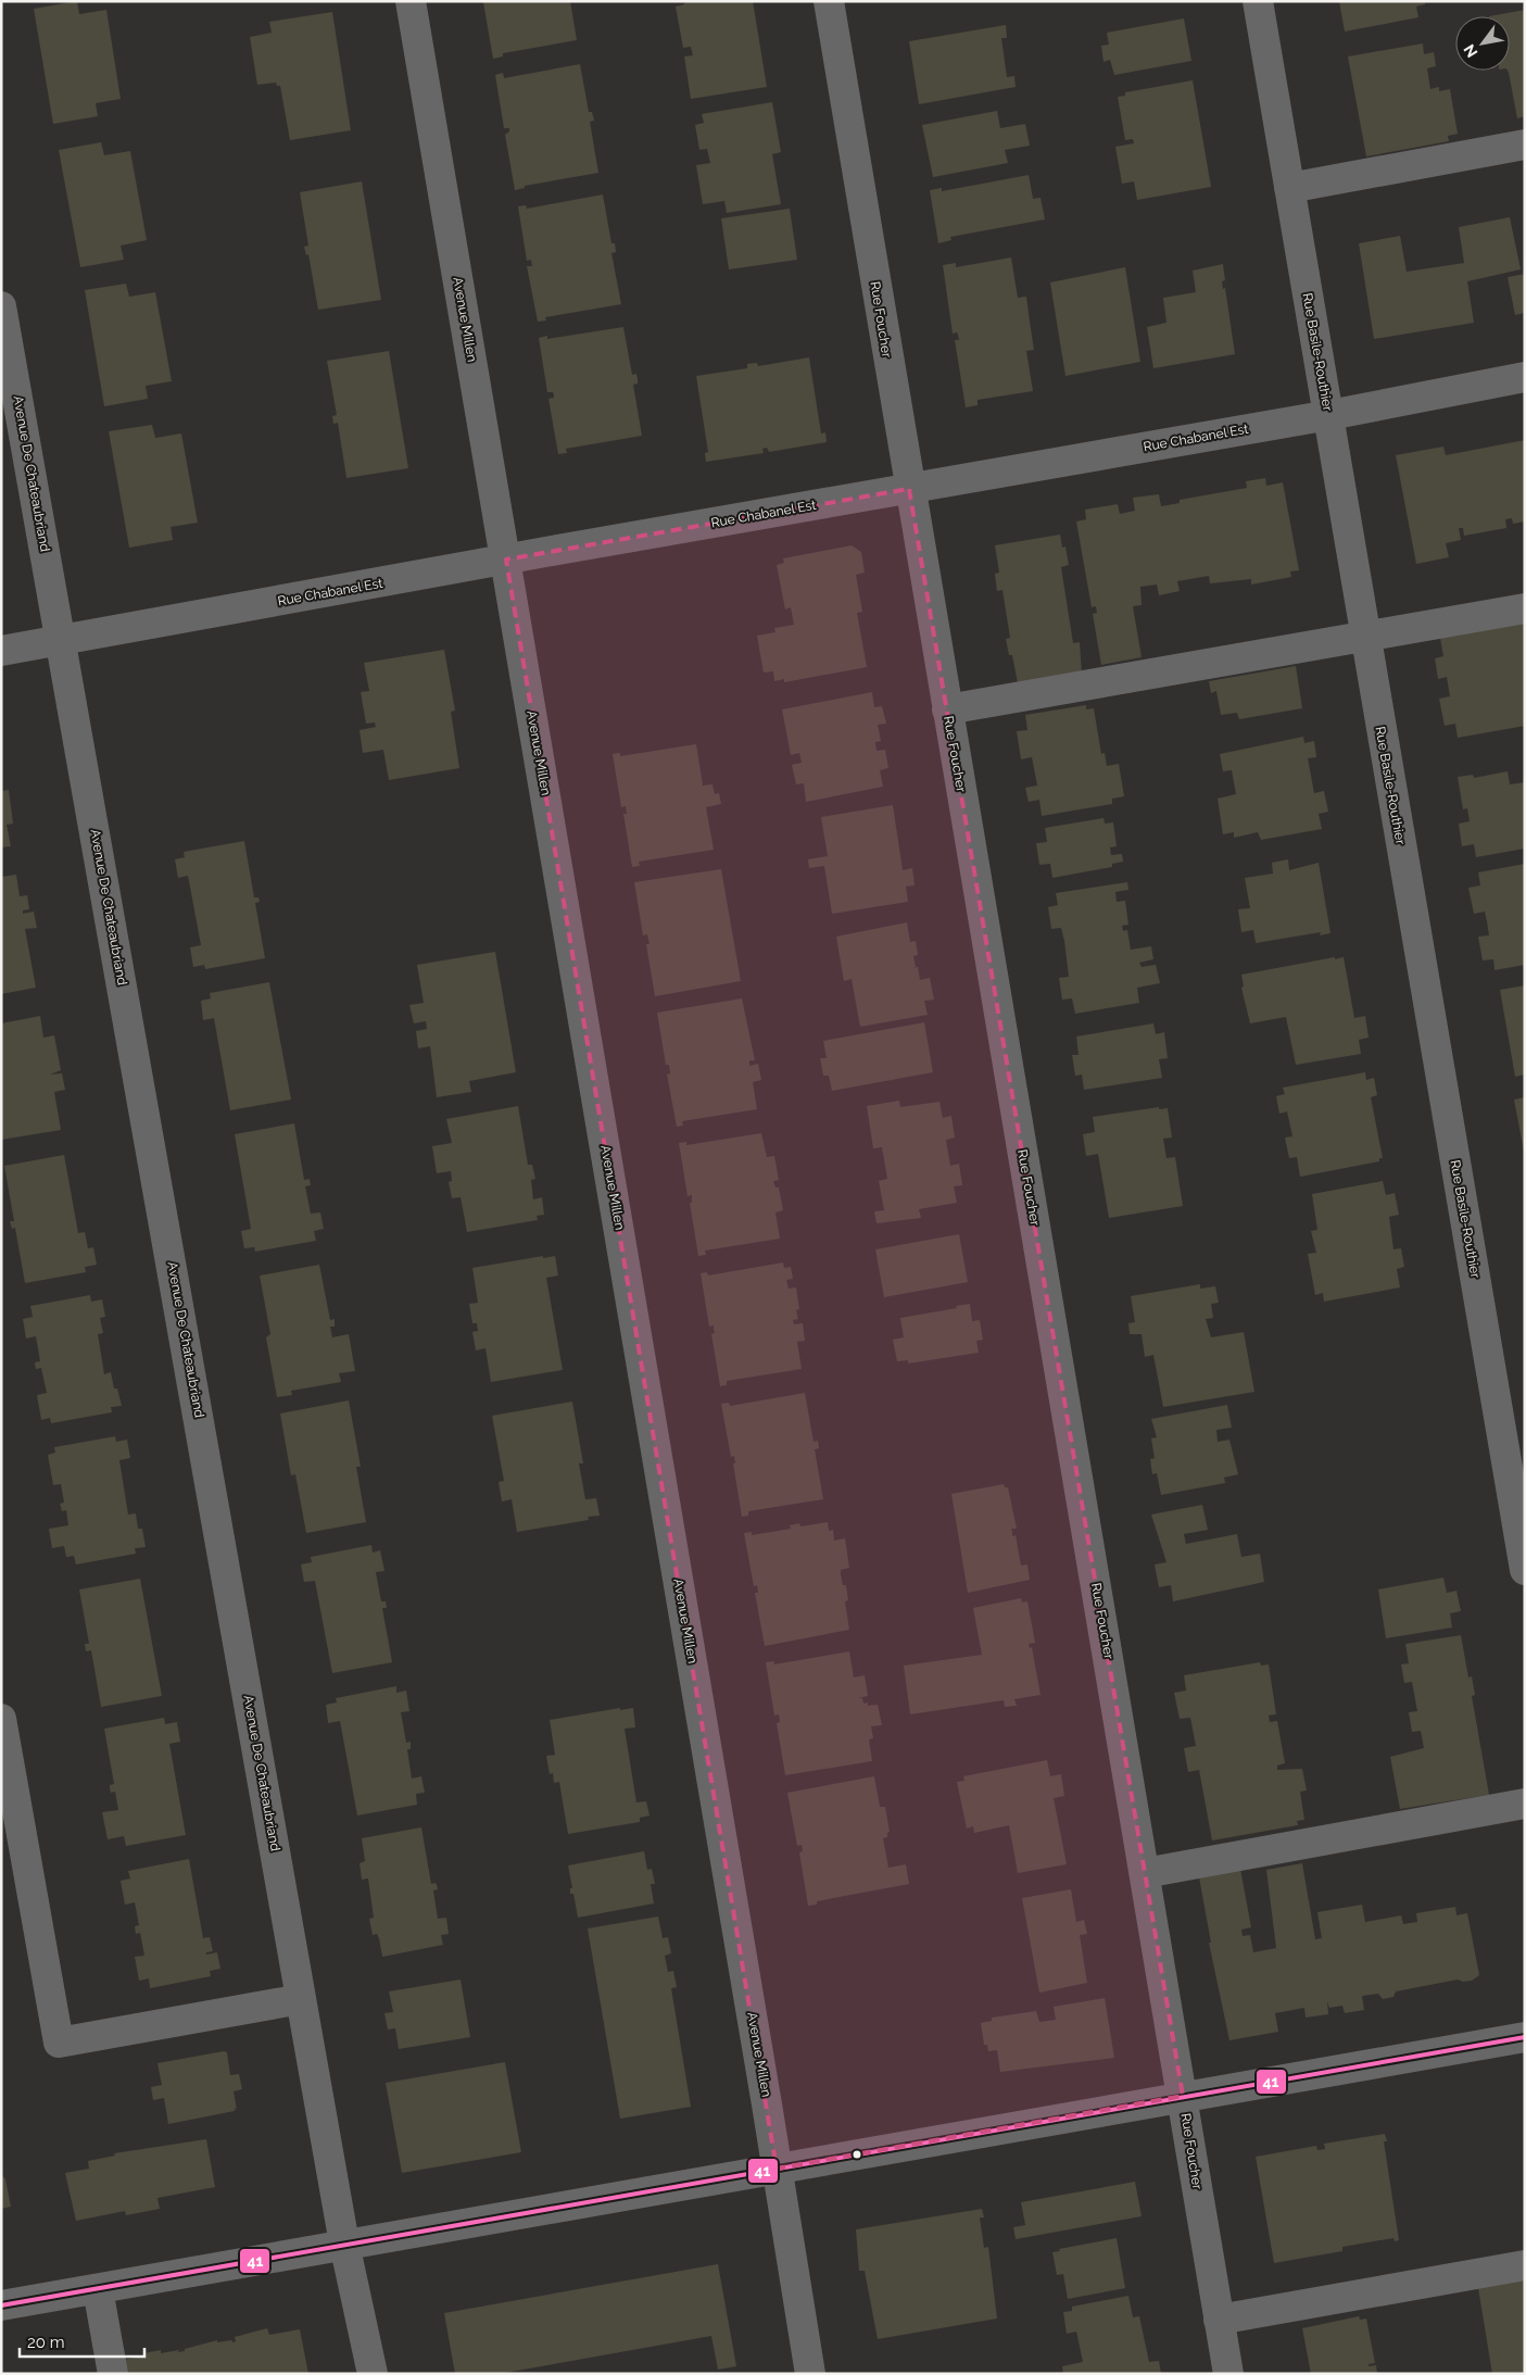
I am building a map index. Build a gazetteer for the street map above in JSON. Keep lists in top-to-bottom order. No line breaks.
{"streets":{"street":["Avenue Millen","Rue Foucher","Rue Basile-Routhier","Rue Chabanel Est","Avenue De Chateaubriand"]},"crossings":[["Avenue Millen","Rue Chabanel Est"],["Rue Foucher","Rue Chabanel Est"],["Rue Basile-Routhier","Rue Chabanel Est"],["Rue Chabanel Est","Avenue De Chateaubriand"]],"lines":["transit line 41"],"scale_bar":"20 m","north":"bottom left"}
